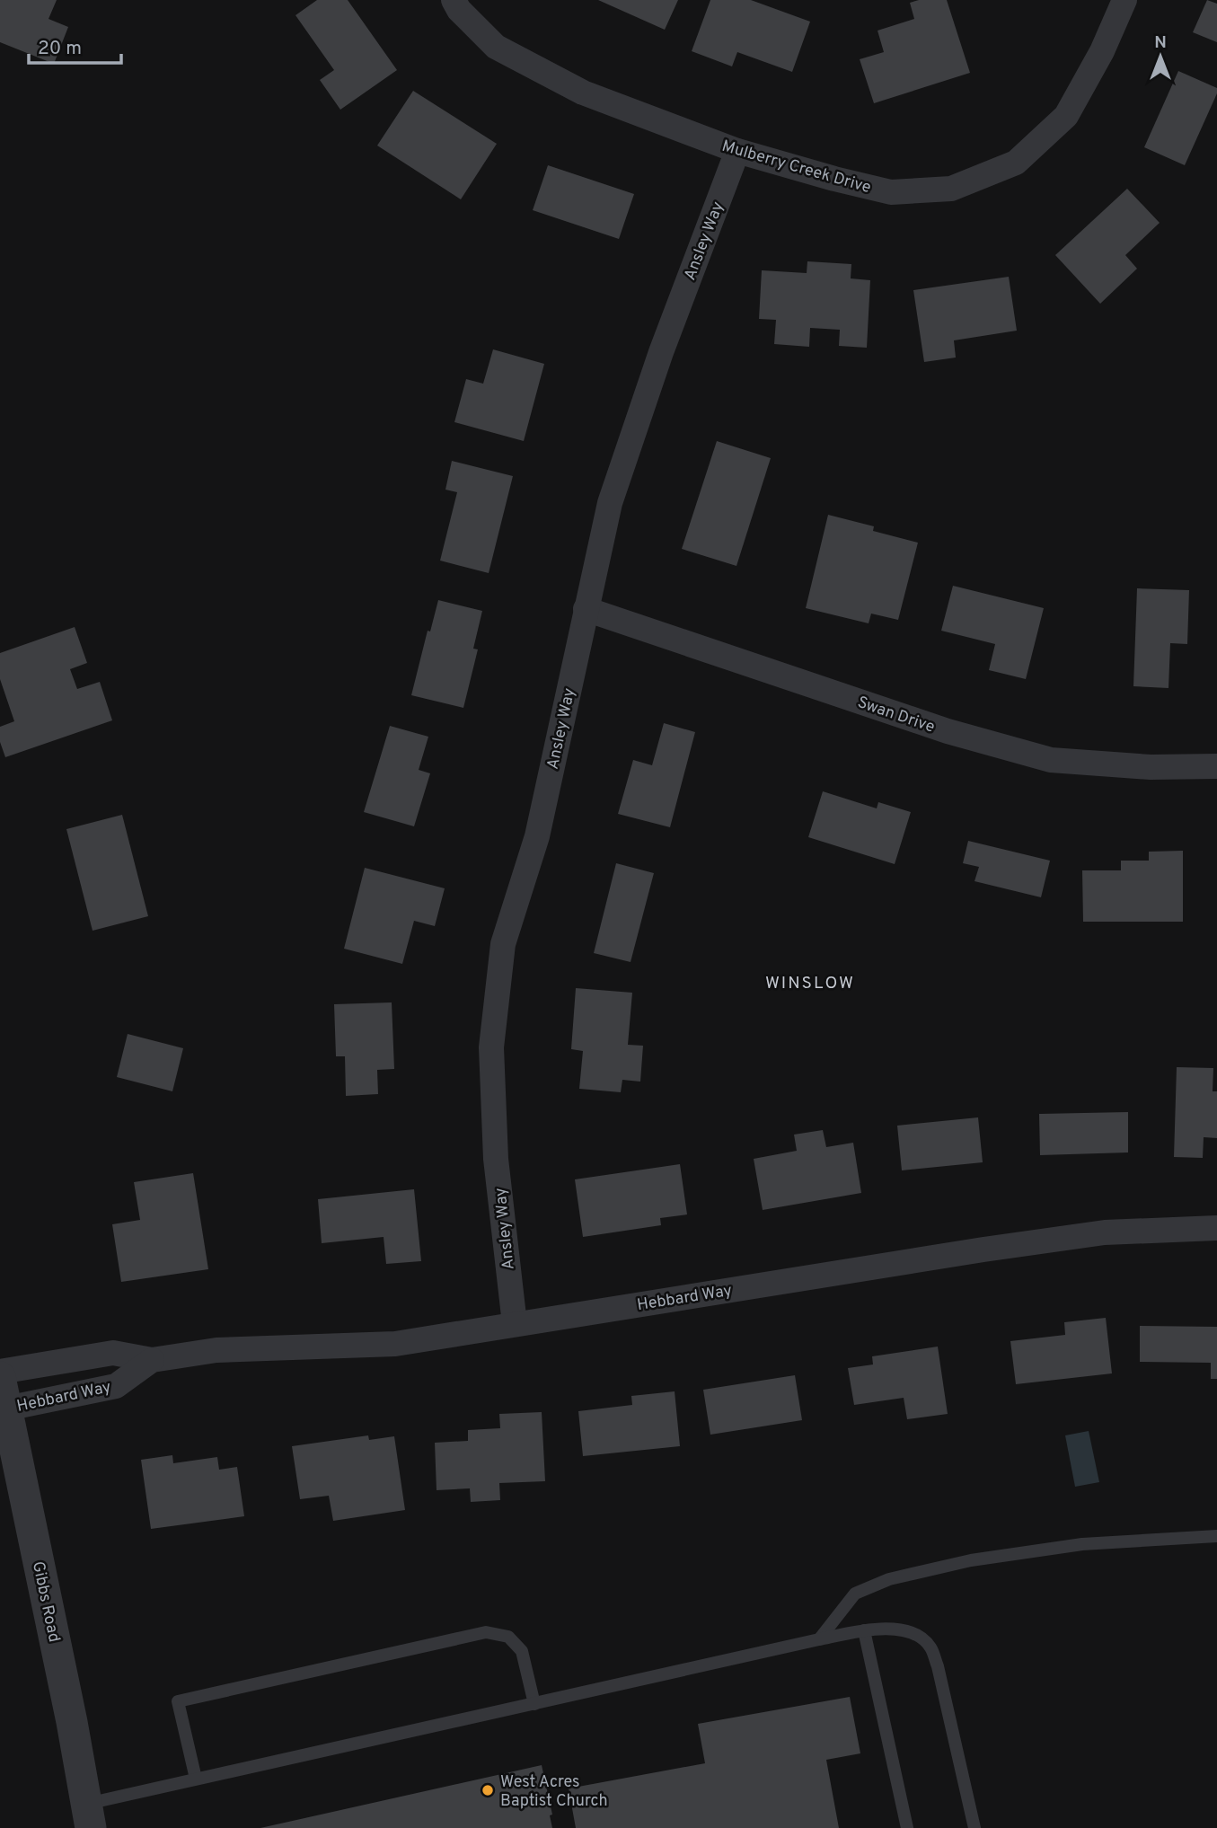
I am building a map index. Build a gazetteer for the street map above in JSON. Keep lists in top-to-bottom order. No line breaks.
{"streets":{"street":["Mulberry Creek Drive","Ansley Way","Swan Drive","Hebbard Way","Gibbs Road"]},"crossings":[["Mulberry Creek Drive","Ansley Way"],["Ansley Way","Swan Drive"],["Ansley Way","Hebbard Way"],["Hebbard Way","Gibbs Road"]],"districts":["WINSLOW"],"places":["West Acres Baptist Church"],"scale_bar":"20 m","north":"top"}
